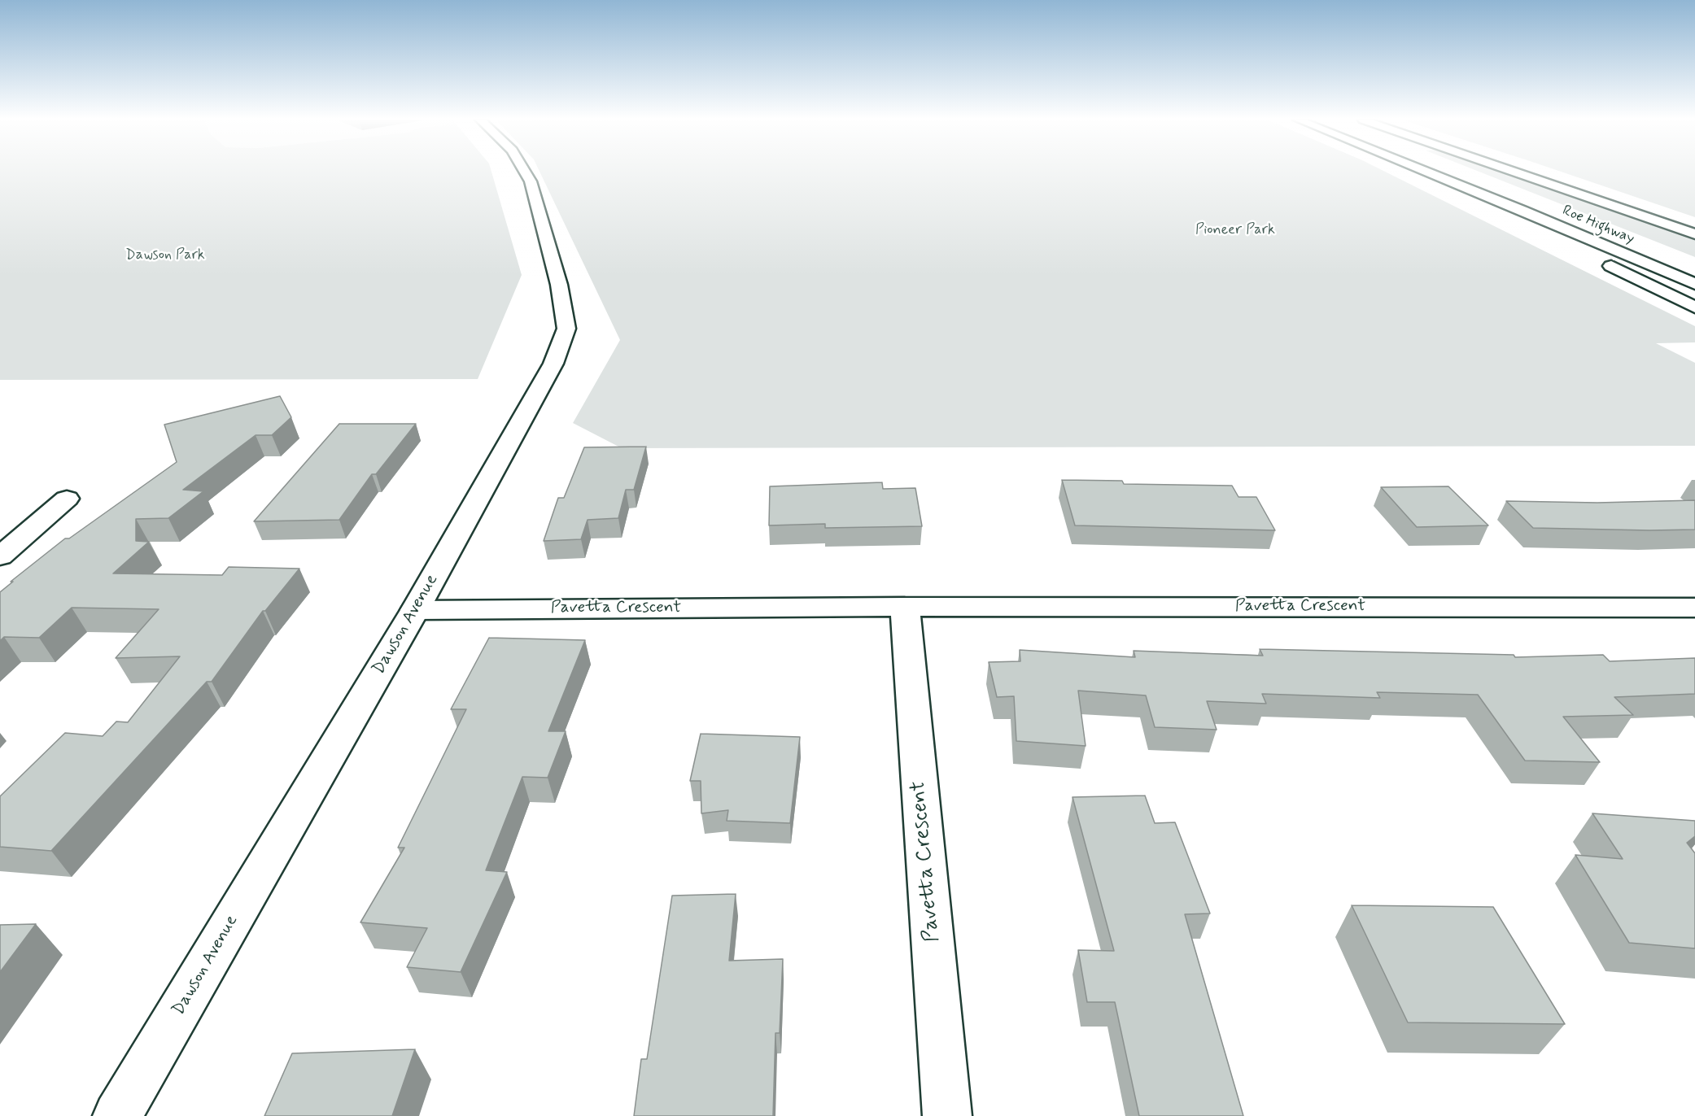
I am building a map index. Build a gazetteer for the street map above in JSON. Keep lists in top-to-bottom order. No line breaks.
{"streets":{"main road":["Roe Highway","Pavetta Crescent","Dawson Avenue"]},"crossings":[["Pavetta Crescent","Dawson Avenue"]],"parks":["Pioneer Park","Dawson Park"]}
